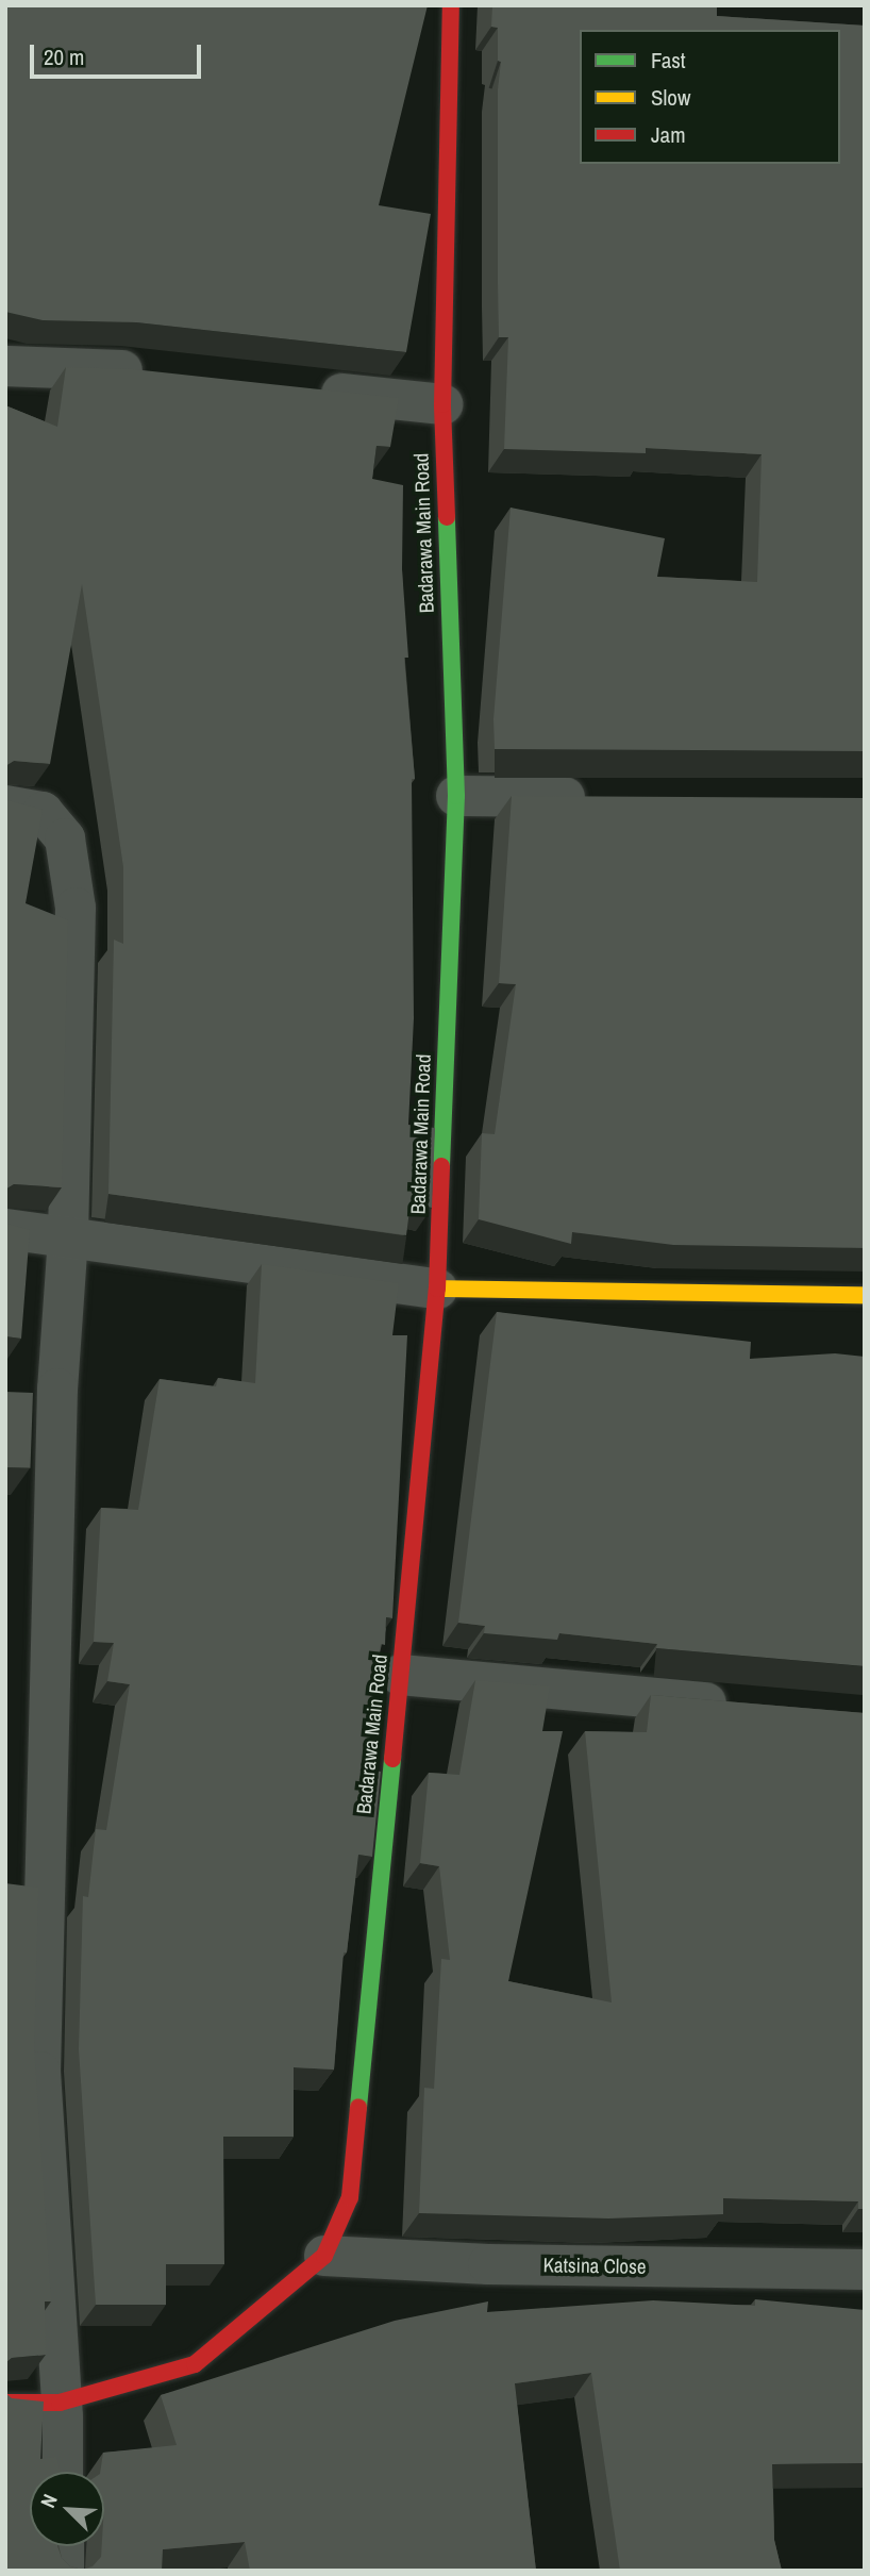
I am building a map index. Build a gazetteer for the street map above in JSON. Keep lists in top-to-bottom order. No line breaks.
{"streets":{"street":["Badarawa Main Road","Katsina Close"]},"crossings":[["Badarawa Main Road","Katsina Close"]],"legend":["Fast","Slow","Jam"],"scale_bar":"20 m","north":"top left"}
